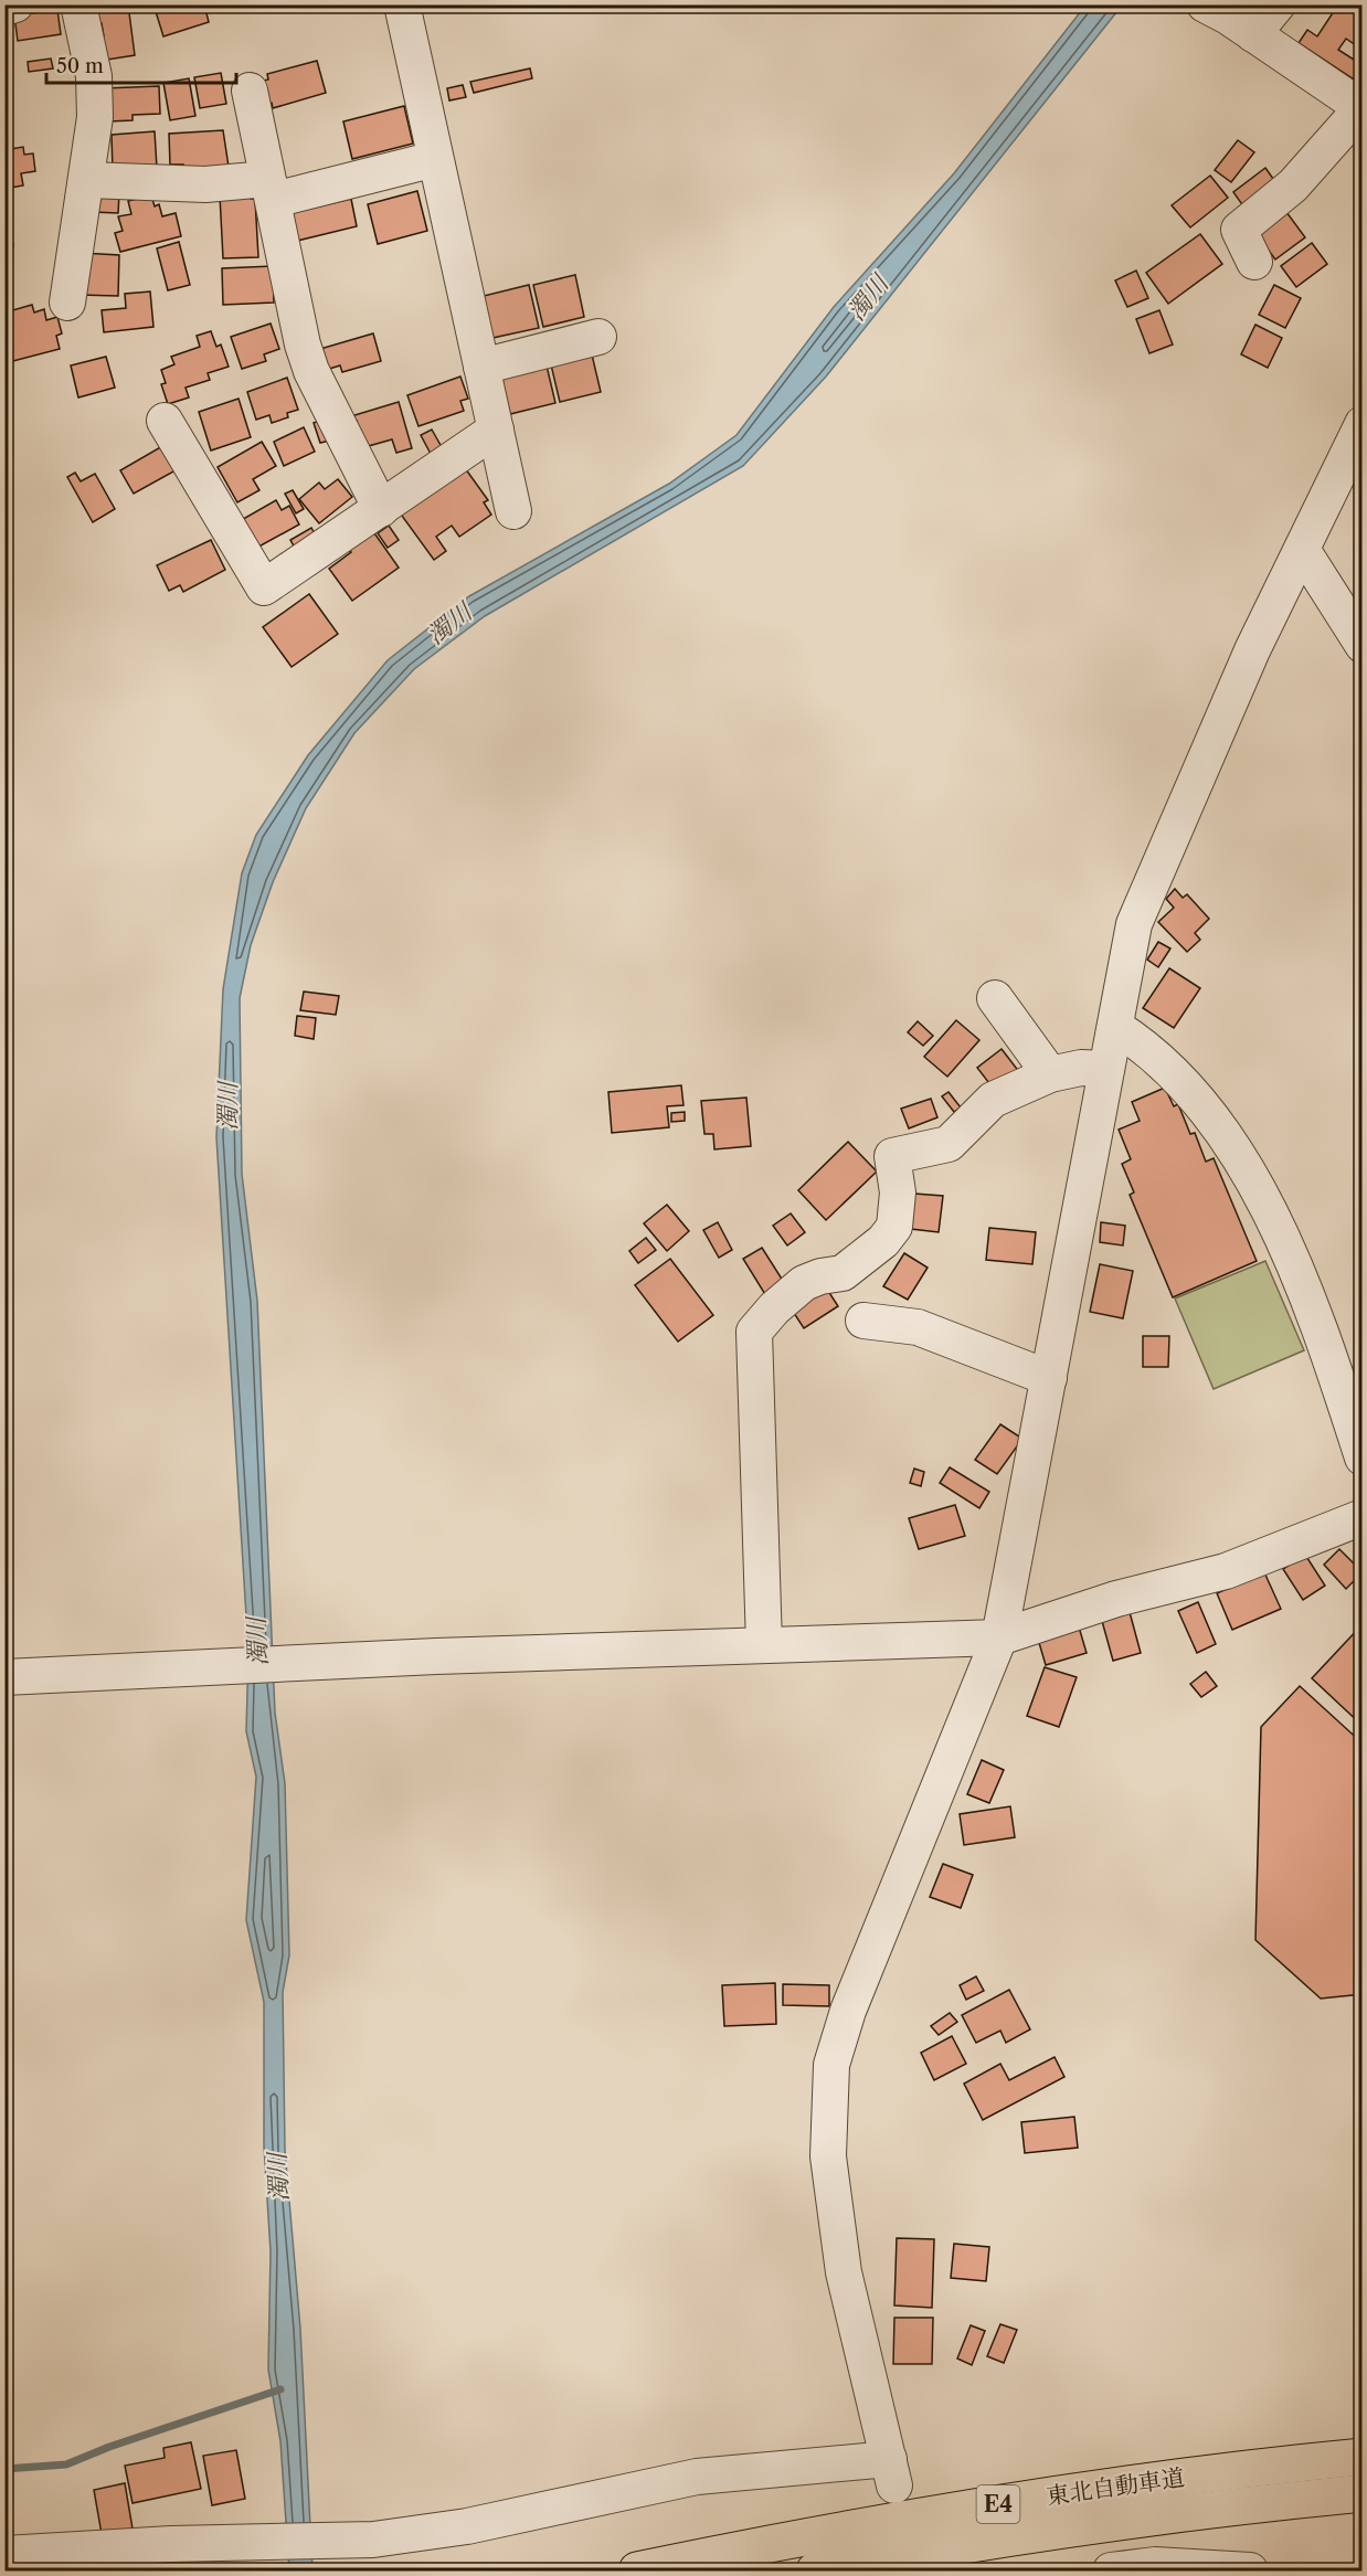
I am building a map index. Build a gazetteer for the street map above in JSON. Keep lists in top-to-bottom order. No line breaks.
{"streets":{"highway":["東北自動車道","E4"]},"water":["濁川"],"scale_bar":"50 m"}
